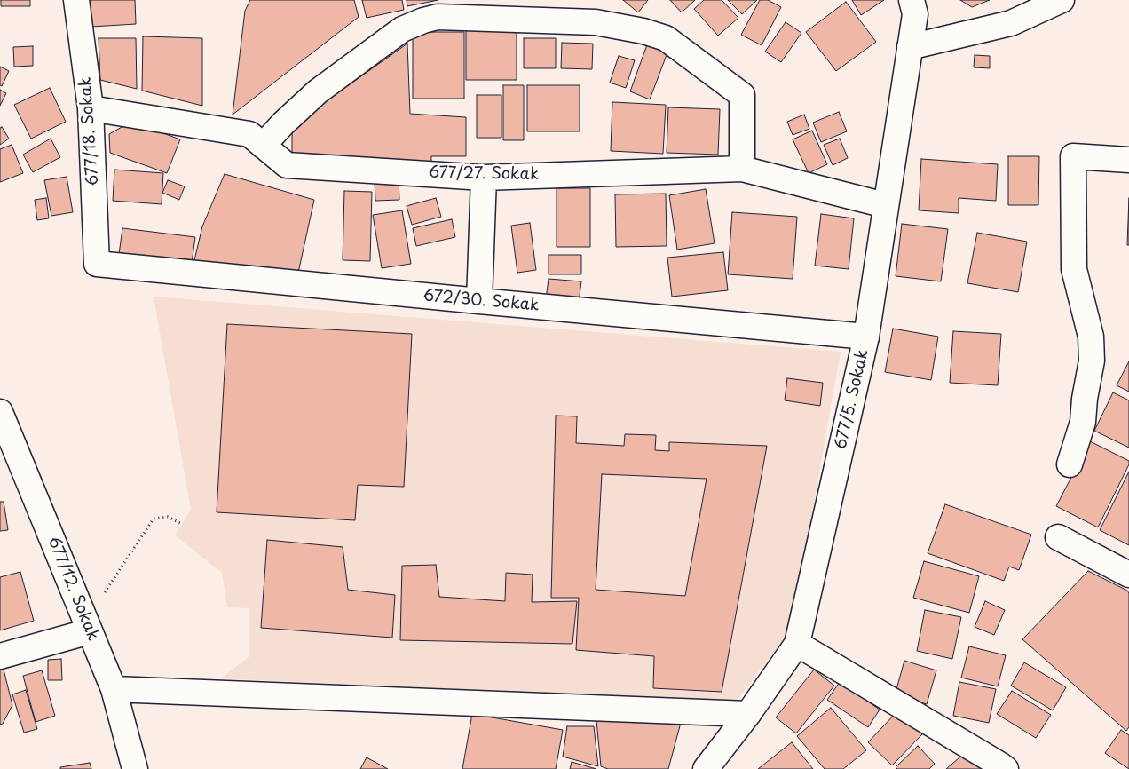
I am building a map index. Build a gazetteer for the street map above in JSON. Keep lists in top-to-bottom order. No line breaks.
{"streets":{"street":["677/18. Sokak","677/27. Sokak","672/30. Sokak","677/5. Sokak","677/12. Sokak"]},"crossings":[["677/18. Sokak","677/27. Sokak"],["677/18. Sokak","672/30. Sokak"],["677/27. Sokak","677/5. Sokak"],["672/30. Sokak","677/5. Sokak"]]}
